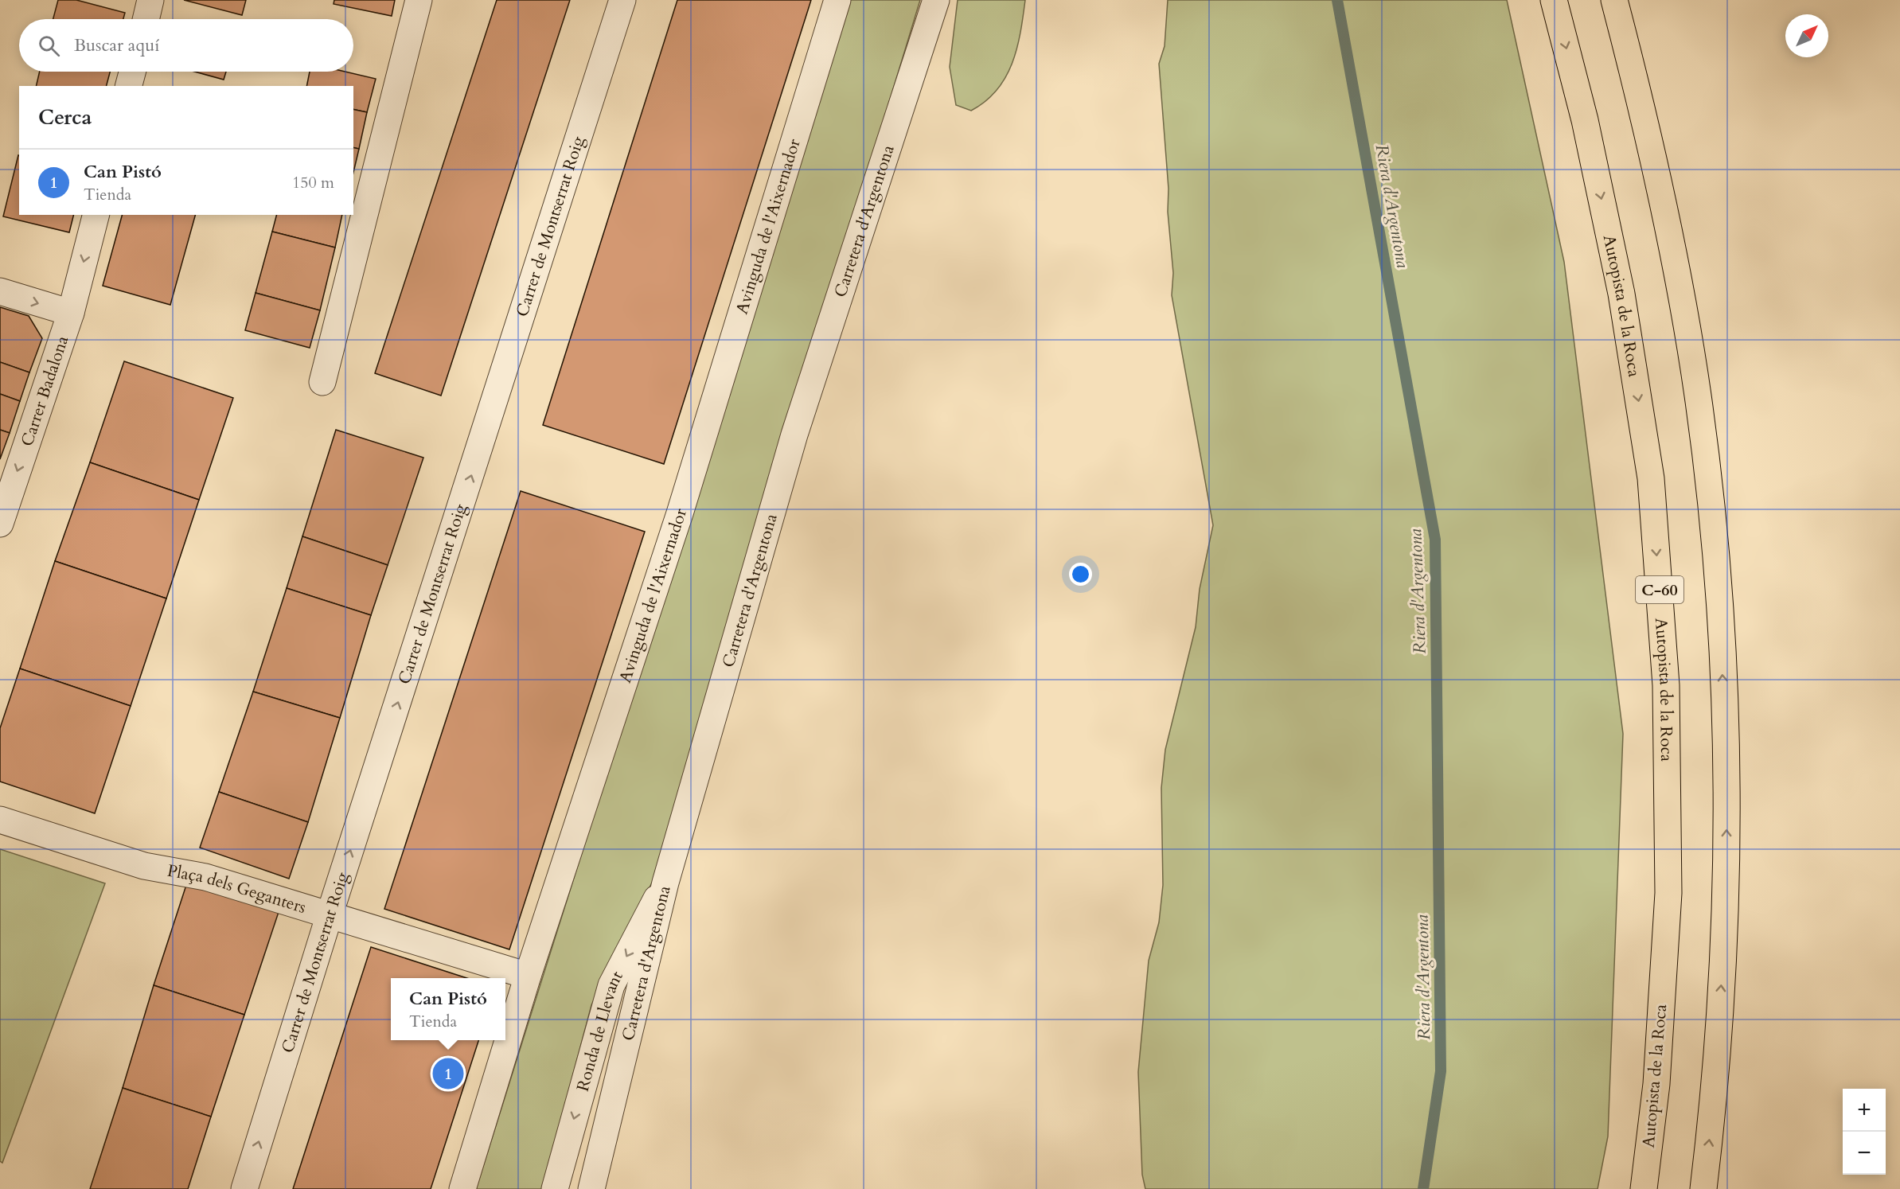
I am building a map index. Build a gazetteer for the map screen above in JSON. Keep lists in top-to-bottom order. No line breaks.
{"streets":{"highway":["Autopista de la Roca","C-60"],"street":["Carretera d'Argentona","Carrer de Montserrat Roig","Avinguda de l'Aixernador","Carrer Badalona","Plaça dels Geganters","Ronda de Llevant"]},"crossings":[["Carretera d'Argentona","Ronda de Llevant"],["Carrer de Montserrat Roig","Plaça dels Geganters"],["Avinguda de l'Aixernador","Plaça dels Geganters"]],"one_way":["Carrer Badalona","Ronda de Llevant"],"water":["Riera d'Argentona"],"north":"top right","page":{"search":"Buscar aquí","heading":"Cerca","list":[{"mark":"1","name":"Can Pistó","note":"Tienda","value":"150 m"}],"popup":["Can Pistó","Tienda"],"pins":"1","map_buttons":["+","−"]}}
